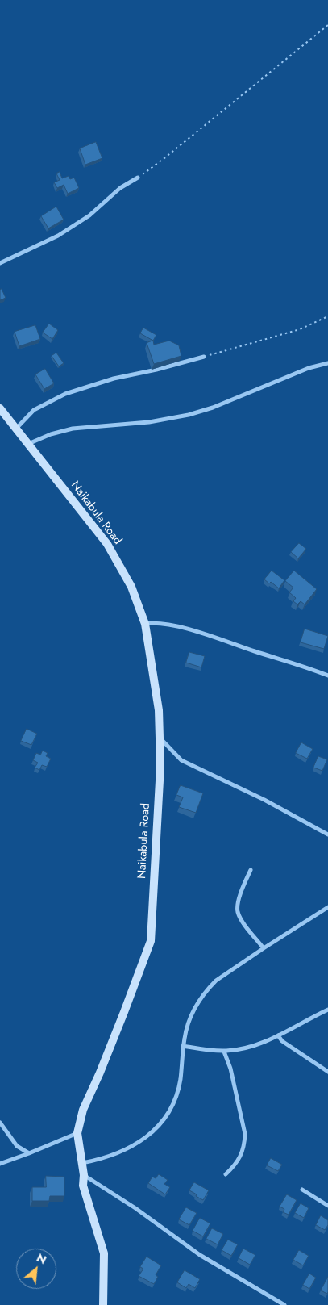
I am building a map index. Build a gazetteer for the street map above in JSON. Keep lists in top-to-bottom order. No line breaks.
{"streets":{"street":["Naikabula Road"]},"north":"top right"}
